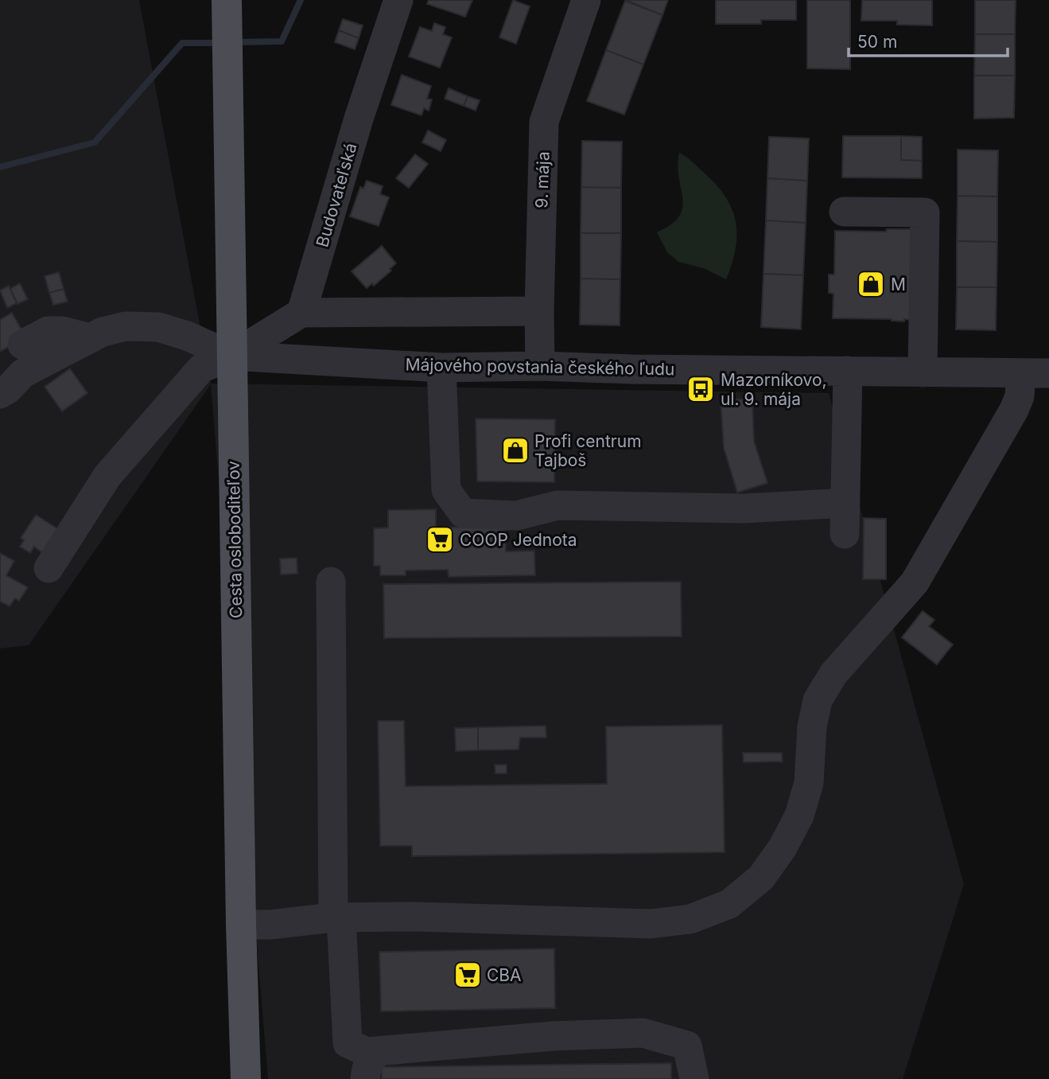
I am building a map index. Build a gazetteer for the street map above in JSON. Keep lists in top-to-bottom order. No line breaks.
{"streets":{"main road":["Cesta osloboditeľov"],"street":["9. mája","Budovateľská","Májového povstania českého ľudu"]},"crossings":[["9. mája","Májového povstania českého ľudu"],["Májového povstania českého ľudu","Cesta osloboditeľov"]],"places":{"shop":["M","Profi centrum Tajboš"],"bus stop":["Mazorníkovo, ul. 9. mája"],"supermarket":["COOP Jednota","CBA"]},"scale_bar":"50 m"}
